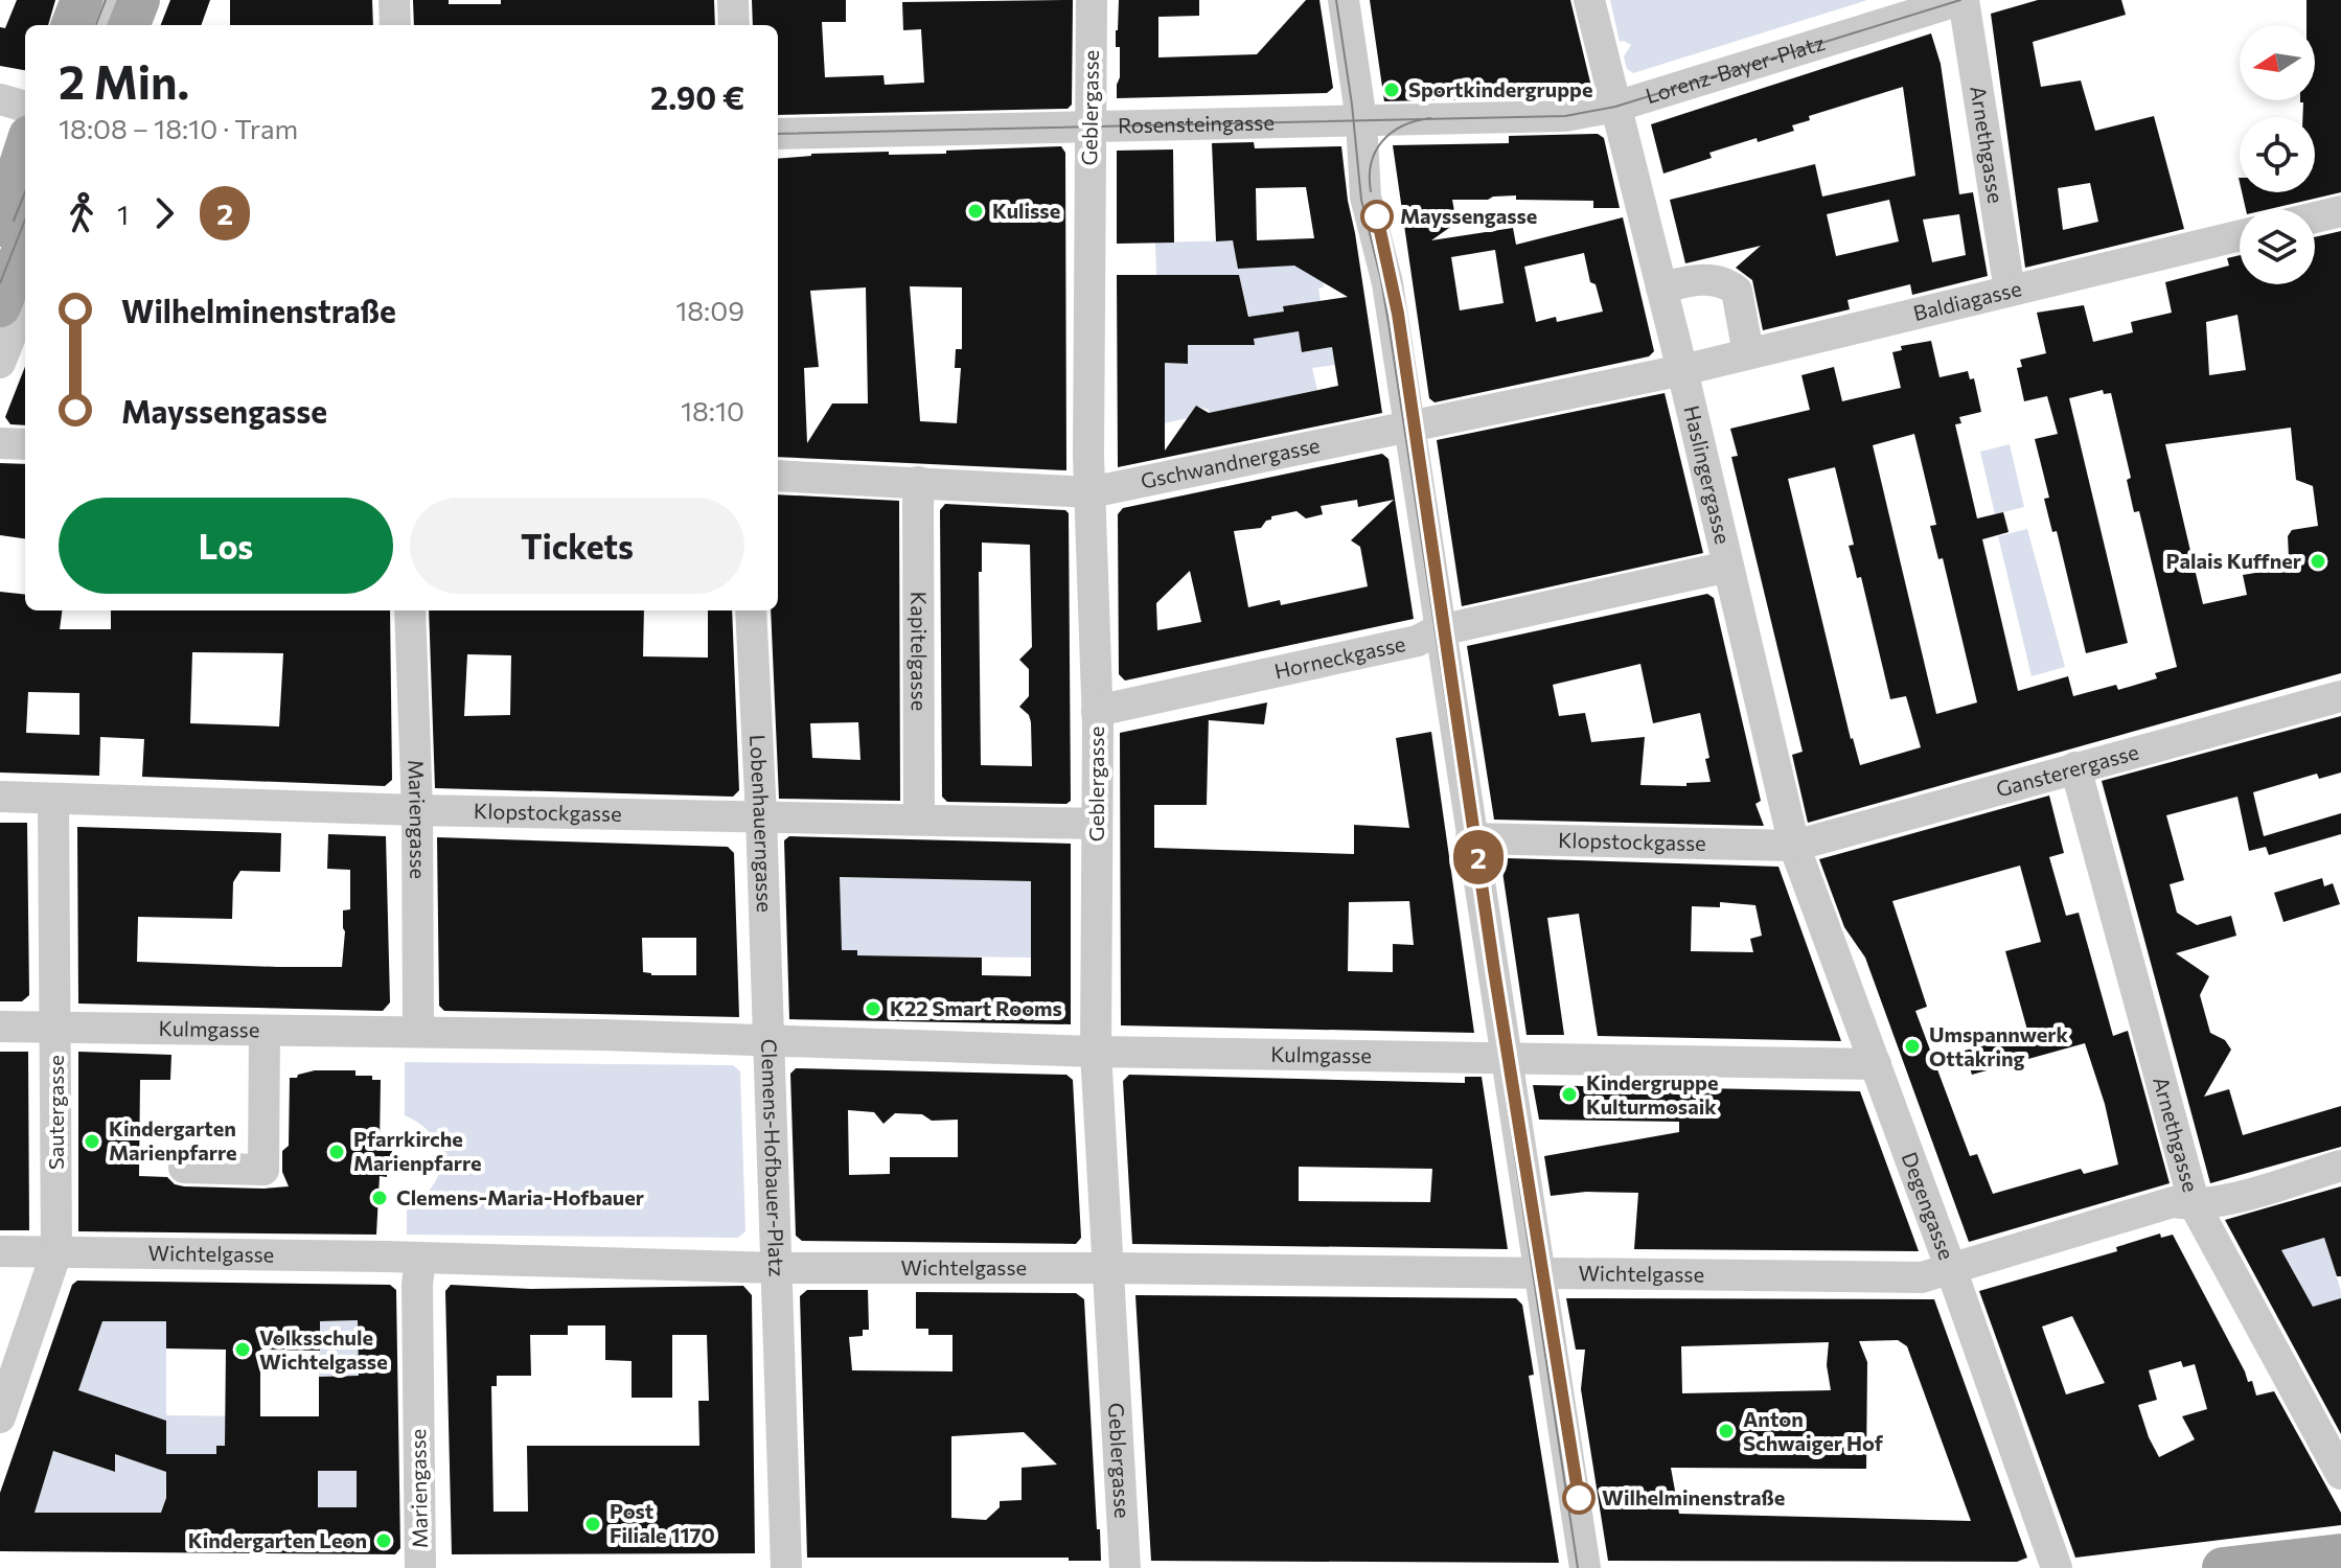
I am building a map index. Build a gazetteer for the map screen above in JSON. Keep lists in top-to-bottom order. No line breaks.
{"streets":{"street":["Lorenz-Bayer-Platz","Geblergasse","Rosensteingasse","Arnethgasse","Baldiagasse","Gschwandnergasse","Haslingergasse","Kapitelgasse","Horneckgasse","Gansterergasse","Klopstockgasse","Mariengasse","Lobenhauerngasse","Kulmgasse","Sautergasse","Clemens-Hofbauer-Platz","Degengasse","Wichtelgasse"]},"crossings":[["Lorenz-Bayer-Platz","Rosensteingasse"],["Lorenz-Bayer-Platz","Arnethgasse"],["Lorenz-Bayer-Platz","Haslingergasse"],["Geblergasse","Rosensteingasse"],["Geblergasse","Gschwandnergasse"],["Geblergasse","Horneckgasse"],["Geblergasse","Klopstockgasse"],["Geblergasse","Kulmgasse"],["Geblergasse","Wichtelgasse"],["Rosensteingasse","Haslingergasse"],["Arnethgasse","Baldiagasse"],["Arnethgasse","Gansterergasse"],["Arnethgasse","Wichtelgasse"],["Baldiagasse","Gschwandnergasse"],["Baldiagasse","Haslingergasse"],["Gschwandnergasse","Haslingergasse"],["Gschwandnergasse","Kapitelgasse"],["Haslingergasse","Horneckgasse"],["Haslingergasse","Gansterergasse"],["Haslingergasse","Klopstockgasse"],["Haslingergasse","Degengasse"],["Kapitelgasse","Klopstockgasse"],["Gansterergasse","Klopstockgasse"],["Gansterergasse","Degengasse"],["Klopstockgasse","Mariengasse"],["Klopstockgasse","Lobenhauerngasse"],["Klopstockgasse","Sautergasse"],["Klopstockgasse","Degengasse"],["Mariengasse","Kulmgasse"],["Mariengasse","Clemens-Hofbauer-Platz"],["Mariengasse","Wichtelgasse"],["Lobenhauerngasse","Kulmgasse"],["Lobenhauerngasse","Clemens-Hofbauer-Platz"],["Kulmgasse","Sautergasse"],["Kulmgasse","Clemens-Hofbauer-Platz"],["Kulmgasse","Degengasse"],["Sautergasse","Wichtelgasse"],["Clemens-Hofbauer-Platz","Wichtelgasse"],["Degengasse","Wichtelgasse"]],"places":["Sportkindergruppe","Kulisse","Mayssengasse","Palais Kuffner","K22 Smart Rooms","Umspannwerk Ottakring","Kindergruppe Kulturmosaik","Kindergarten Marienpfarre","Pfarrkirche Marienpfarre","Clemens-Maria-Hofbauer","Volksschule Wichtelgasse","Anton Schwaiger Hof","Wilhelminenstraße","Post Filiale 1170","Kindergarten Leon"],"lines":["tram line 2"],"north":"left","page":{"on_map":"2","heading":["2 Min.","18:08 – 18:10 · Tram","2.90 €"],"legs":["1","2"],"list":[{"name":"Wilhelminenstraße","value":"18:09"},{"name":"Mayssengasse","value":"18:10"}],"buttons":["Los","Tickets"]}}
